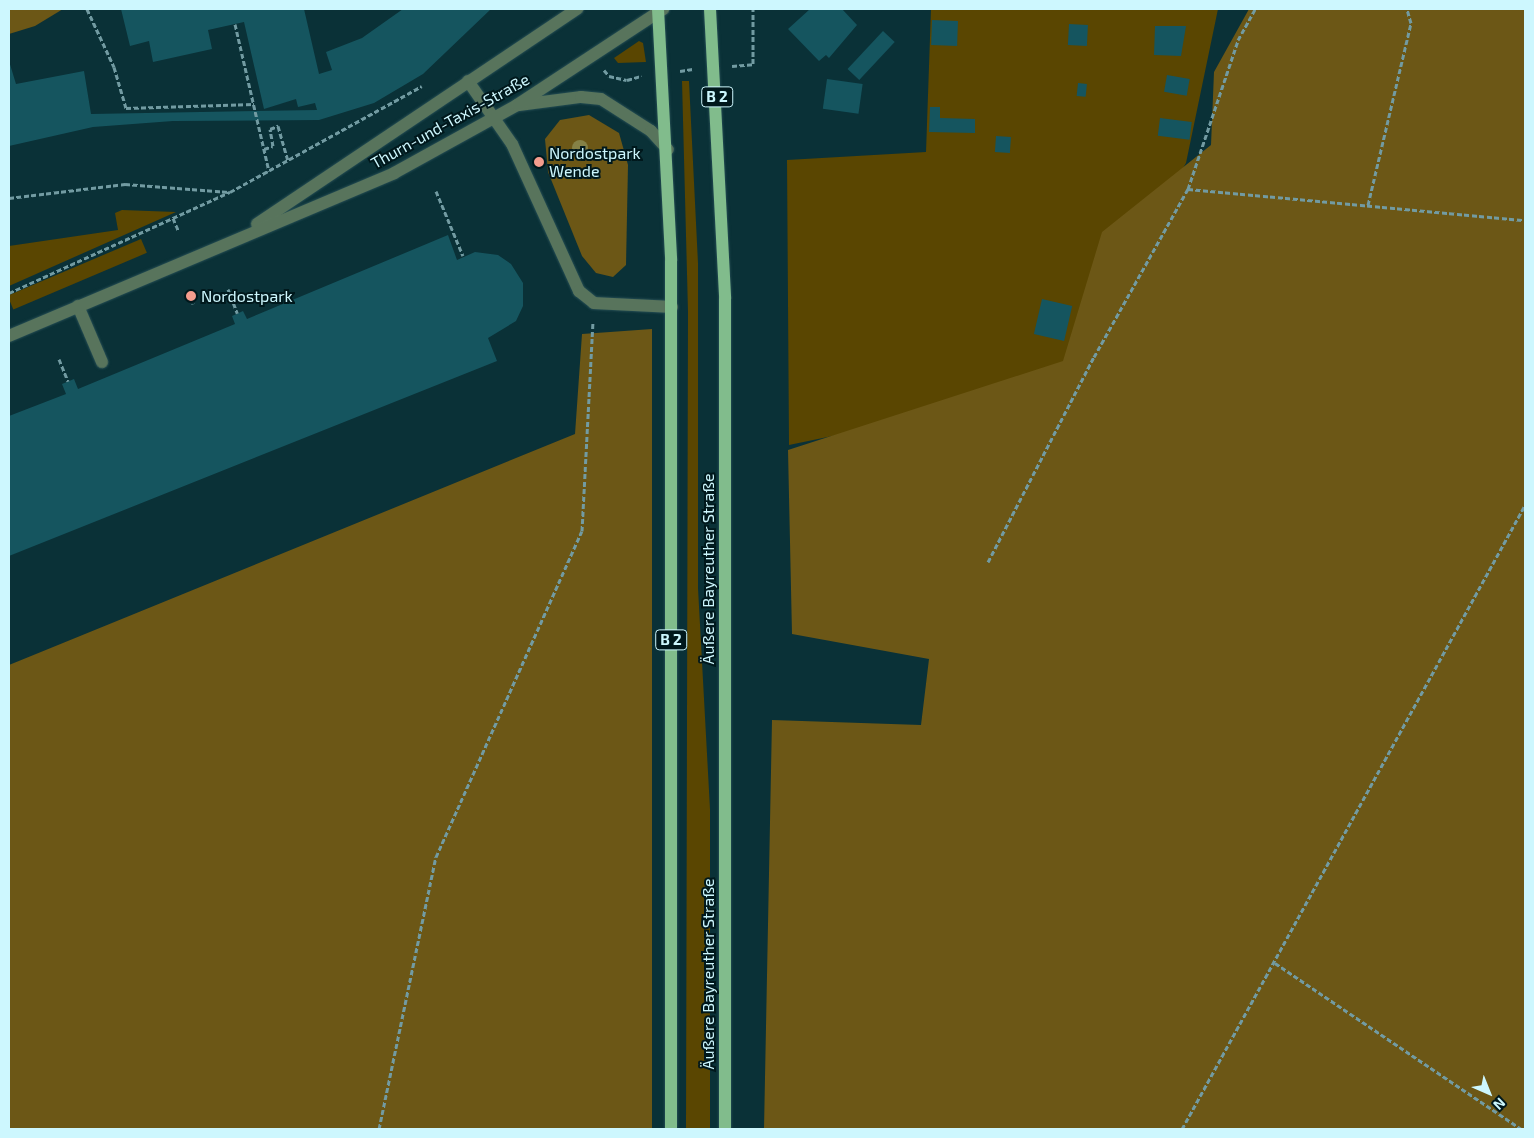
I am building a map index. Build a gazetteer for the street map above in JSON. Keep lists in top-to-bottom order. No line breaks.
{"streets":{"main road":["B 2","Äußere Bayreuther Straße"],"street":["Thurn-und-Taxis-Straße"]},"crossings":[["B 2","Thurn-und-Taxis-Straße"]],"places":["Nordostpark Wende","Nordostpark"],"north":"bottom right"}
